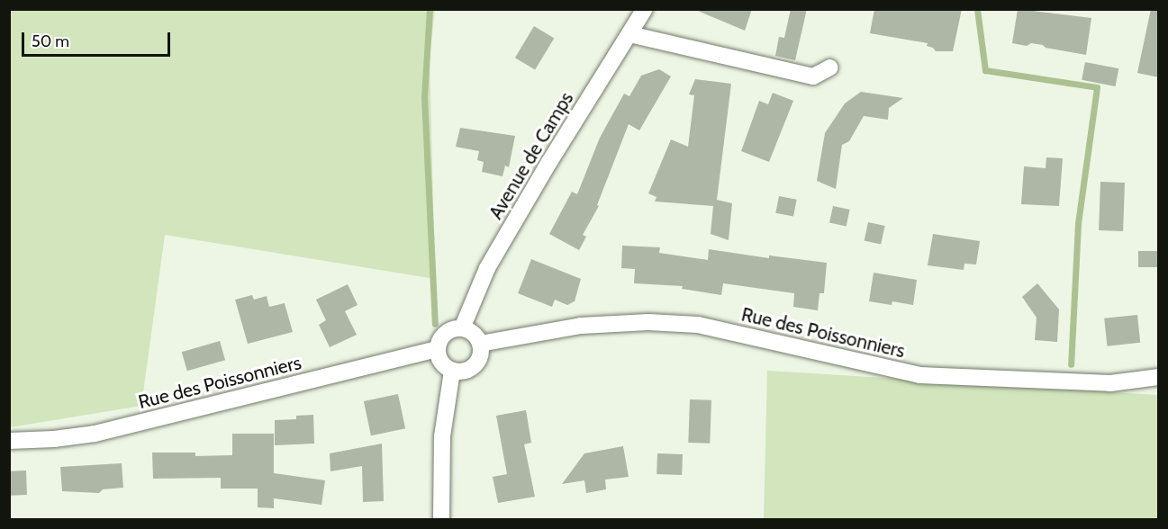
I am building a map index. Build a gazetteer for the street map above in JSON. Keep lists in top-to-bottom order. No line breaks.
{"streets":{"street":["Avenue de Camps","Rue des Poissonniers"]},"crossings":[["Avenue de Camps","Rue des Poissonniers"]],"scale_bar":"50 m"}
